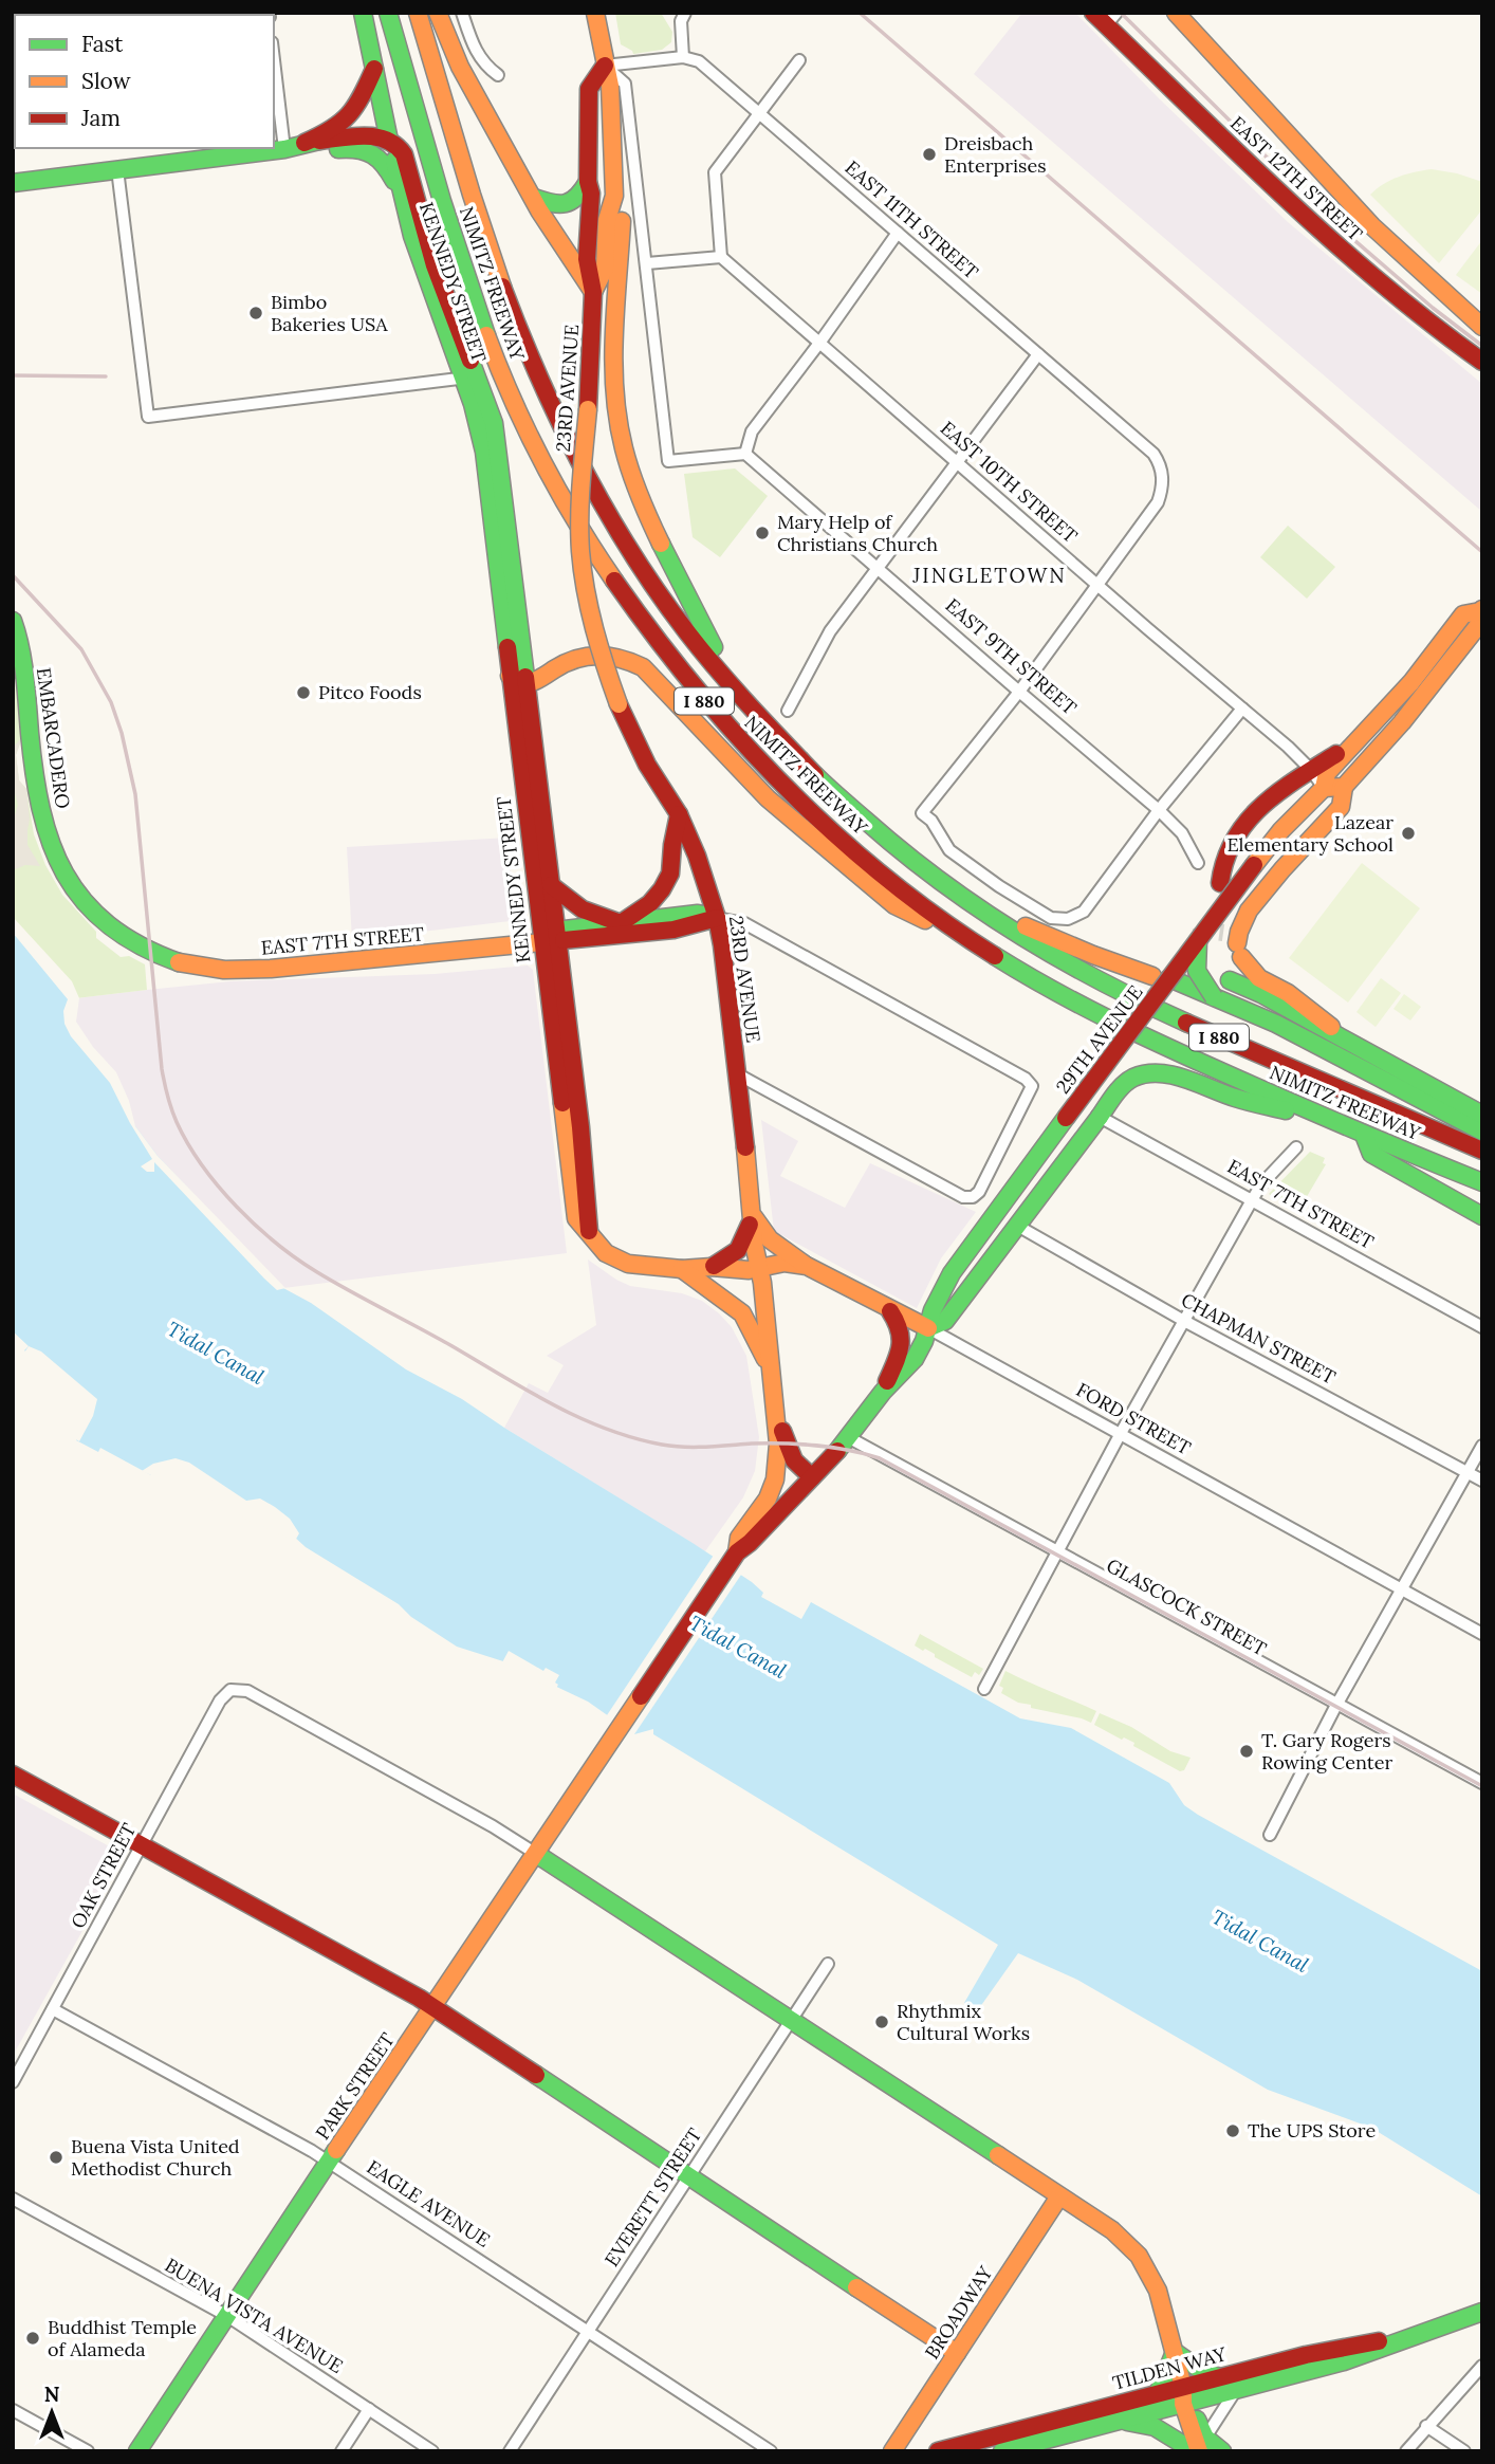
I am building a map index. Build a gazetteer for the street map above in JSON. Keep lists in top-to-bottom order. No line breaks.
{"streets":{"main road":["EAST 12TH STREET","KENNEDY STREET","NIMITZ FREEWAY","23RD AVENUE","I 880","EMBARCADERO","EAST 7TH STREET","29TH AVENUE","FORD STREET","PARK STREET","BROADWAY","TILDEN WAY"],"street":["EAST 11TH STREET","EAST 10TH STREET","EAST 9TH STREET","CHAPMAN STREET","GLASCOCK STREET","OAK STREET","EVERETT STREET","EAGLE AVENUE","BUENA VISTA AVENUE"]},"crossings":[["EAST 11TH STREET","EAST 10TH STREET"],["KENNEDY STREET","23RD AVENUE"],["KENNEDY STREET","EAST 7TH STREET"],["KENNEDY STREET","FORD STREET"],["NIMITZ FREEWAY","29TH AVENUE"],["23RD AVENUE","EAST 9TH STREET"],["23RD AVENUE","EAST 7TH STREET"],["23RD AVENUE","29TH AVENUE"],["23RD AVENUE","FORD STREET"],["23RD AVENUE","PARK STREET"],["EAST 10TH STREET","29TH AVENUE"],["EMBARCADERO","EAST 7TH STREET"],["EAST 7TH STREET","29TH AVENUE"],["29TH AVENUE","CHAPMAN STREET"],["29TH AVENUE","FORD STREET"],["29TH AVENUE","GLASCOCK STREET"],["29TH AVENUE","PARK STREET"],["OAK STREET","PARK STREET"],["OAK STREET","EAGLE AVENUE"],["PARK STREET","EAGLE AVENUE"],["PARK STREET","BUENA VISTA AVENUE"],["EVERETT STREET","EAGLE AVENUE"]],"districts":["JINGLETOWN"],"water":["Tidal Canal"],"places":["Dreisbach Enterprises","Bimbo Bakeries USA","Mary Help of Christians Church","Pitco Foods","Lazear Elementary School","T. Gary Rogers Rowing Center","Rhythmix Cultural Works","The UPS Store","Buena Vista United Methodist Church","Buddhist Temple of Alameda"],"legend":["Fast","Slow","Jam"],"north":"top"}
